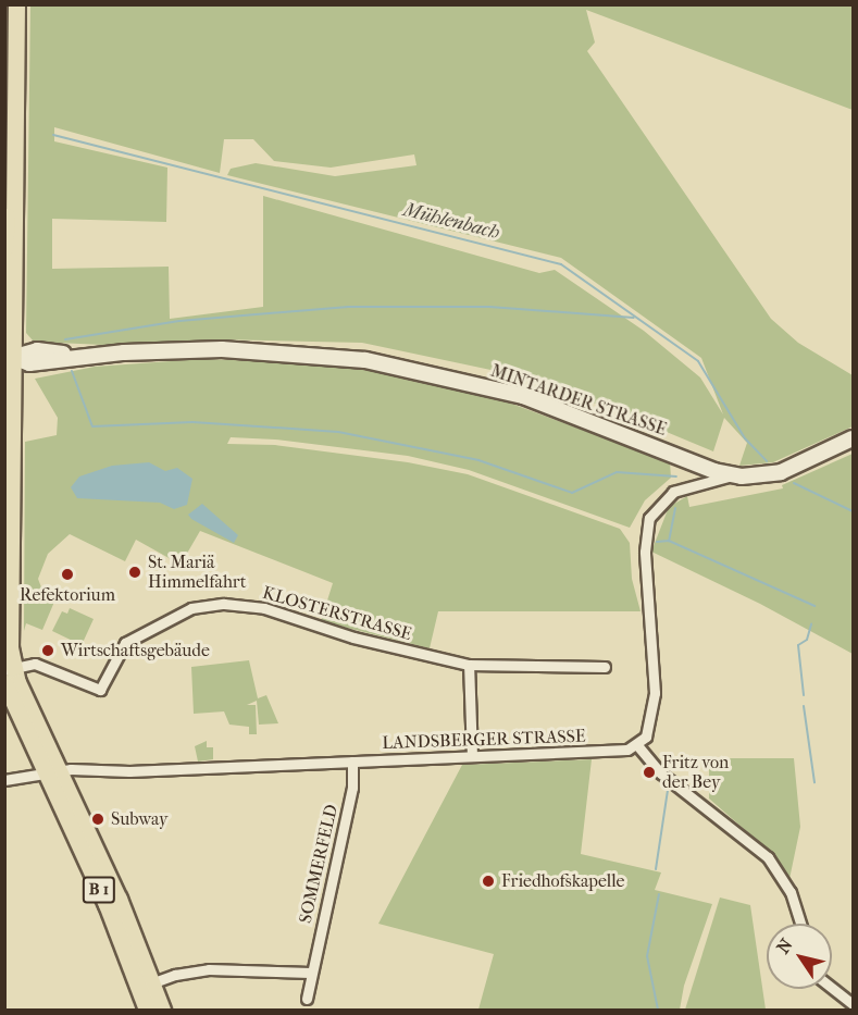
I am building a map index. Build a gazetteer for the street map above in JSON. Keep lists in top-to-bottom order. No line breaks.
{"streets":{"main road":["MINTARDER STRASSE","B 1"],"street":["KLOSTERSTRASSE","LANDSBERGER STRASSE","SOMMERFELD"]},"crossings":[["MINTARDER STRASSE","B 1"],["KLOSTERSTRASSE","B 1"],["LANDSBERGER STRASSE","SOMMERFELD"],["LANDSBERGER STRASSE","B 1"]],"water":["Mühlenbach"],"places":["St. Mariä Himmelfahrt","Refektorium","Wirtschaftsgebäude","Fritz von der Bey","Subway","Friedhofskapelle"],"north":"top left"}
